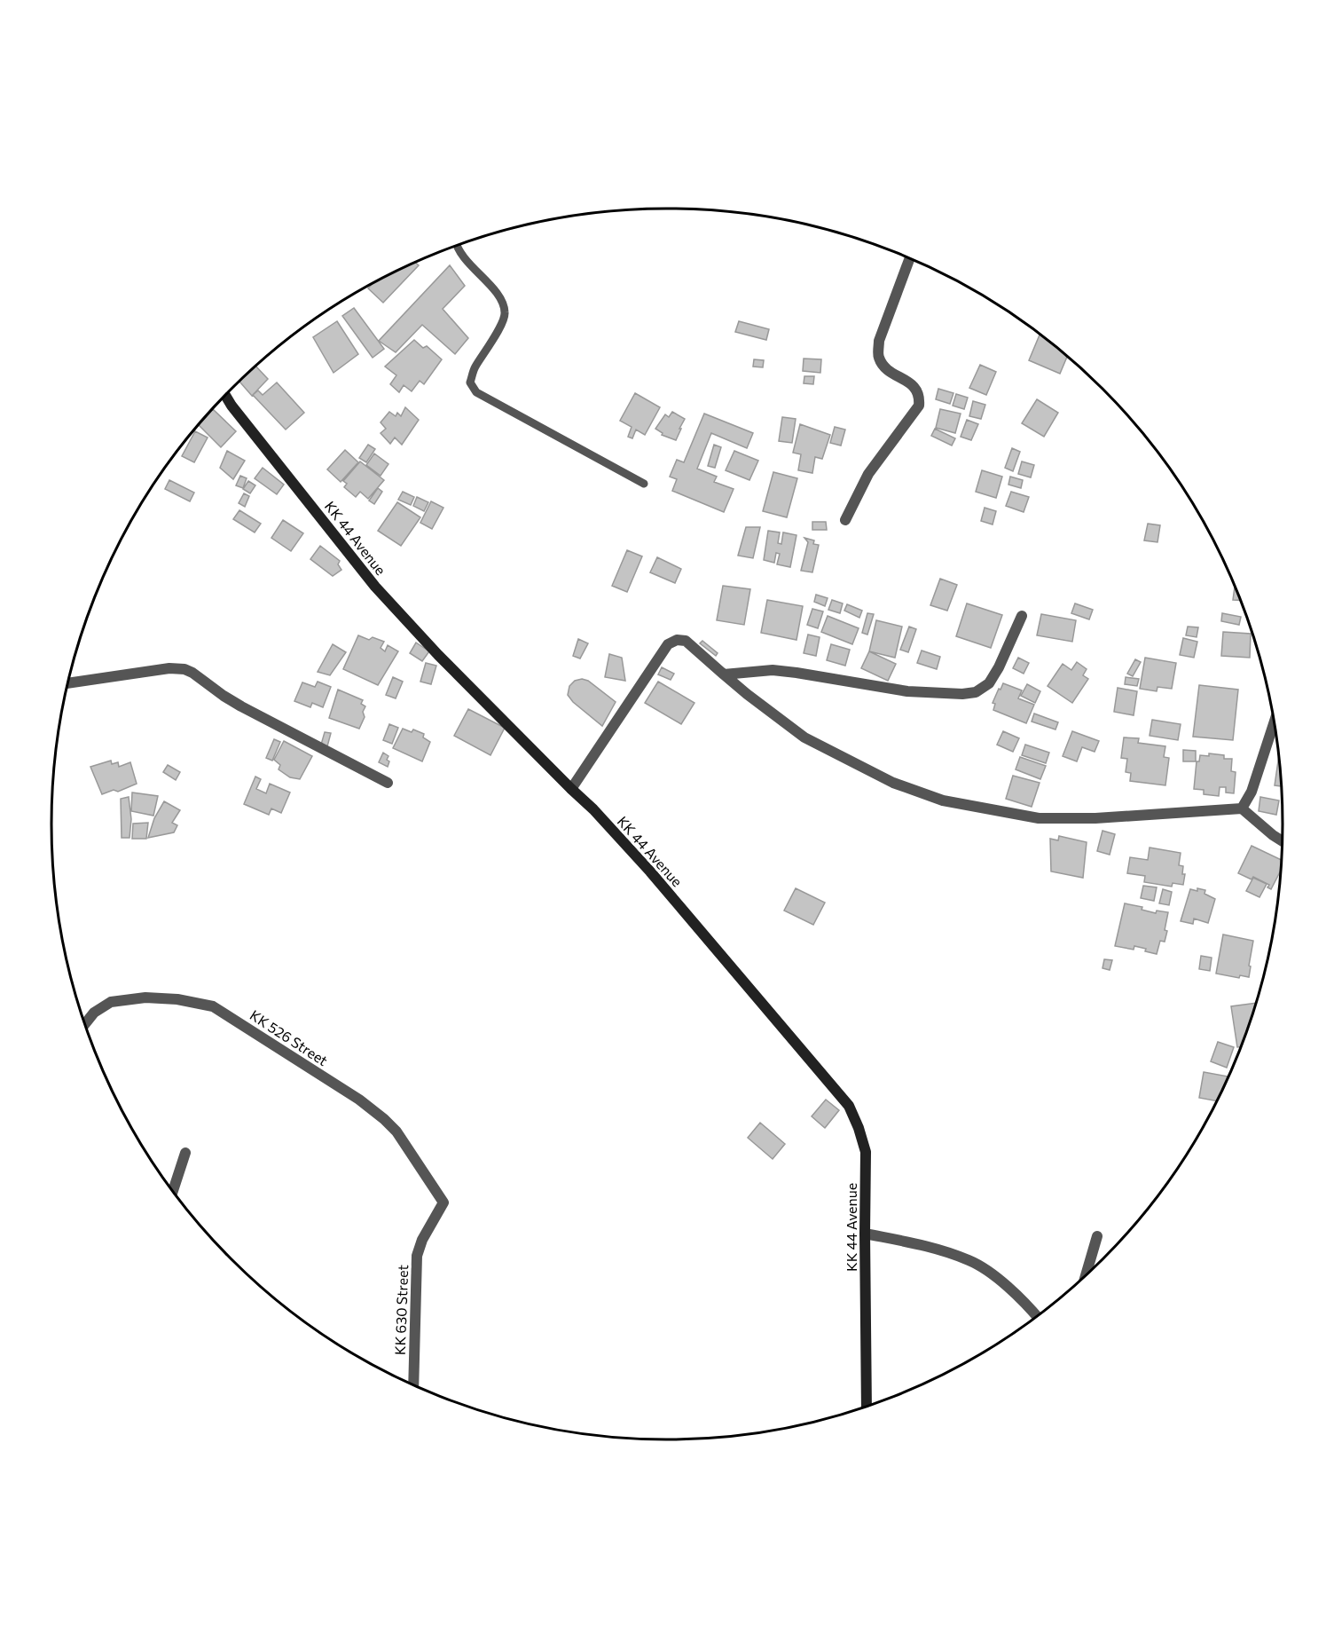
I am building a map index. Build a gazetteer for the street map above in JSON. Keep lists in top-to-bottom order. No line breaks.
{"streets":{"main road":["KK 44 Avenue"],"street":["KK 526 Street","KK 630 Street"]},"crossings":[["KK 526 Street","KK 630 Street"]]}
